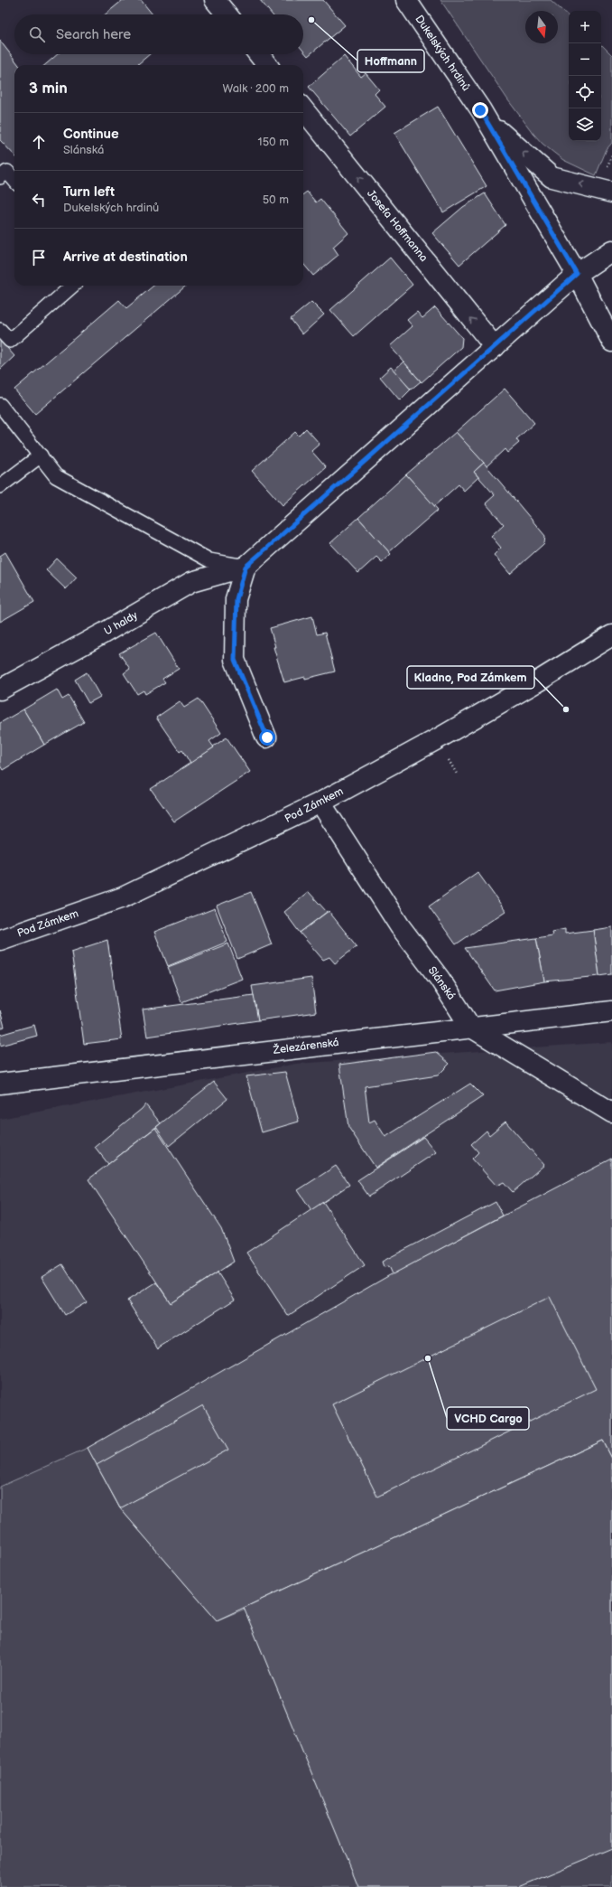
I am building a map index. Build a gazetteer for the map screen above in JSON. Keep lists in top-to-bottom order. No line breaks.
{"streets":{"street":["Dukelských hrdinů","Josefa Hoffmanna","U haldy","Pod Zámkem","Slánská","Železárenská"]},"crossings":[["Pod Zámkem","Slánská"],["Slánská","Železárenská"]],"places":["Hoffmann","Kladno, Pod Zámkem","VCHD Cargo"],"north":"bottom","page":{"map_buttons":["+","−"],"search":"Search here","heading":["3 min","Walk · 200 m"],"list":[["Continue","Slánská","150 m"],["Turn left","Dukelských hrdinů","50 m"],"Arrive at destination"]}}
